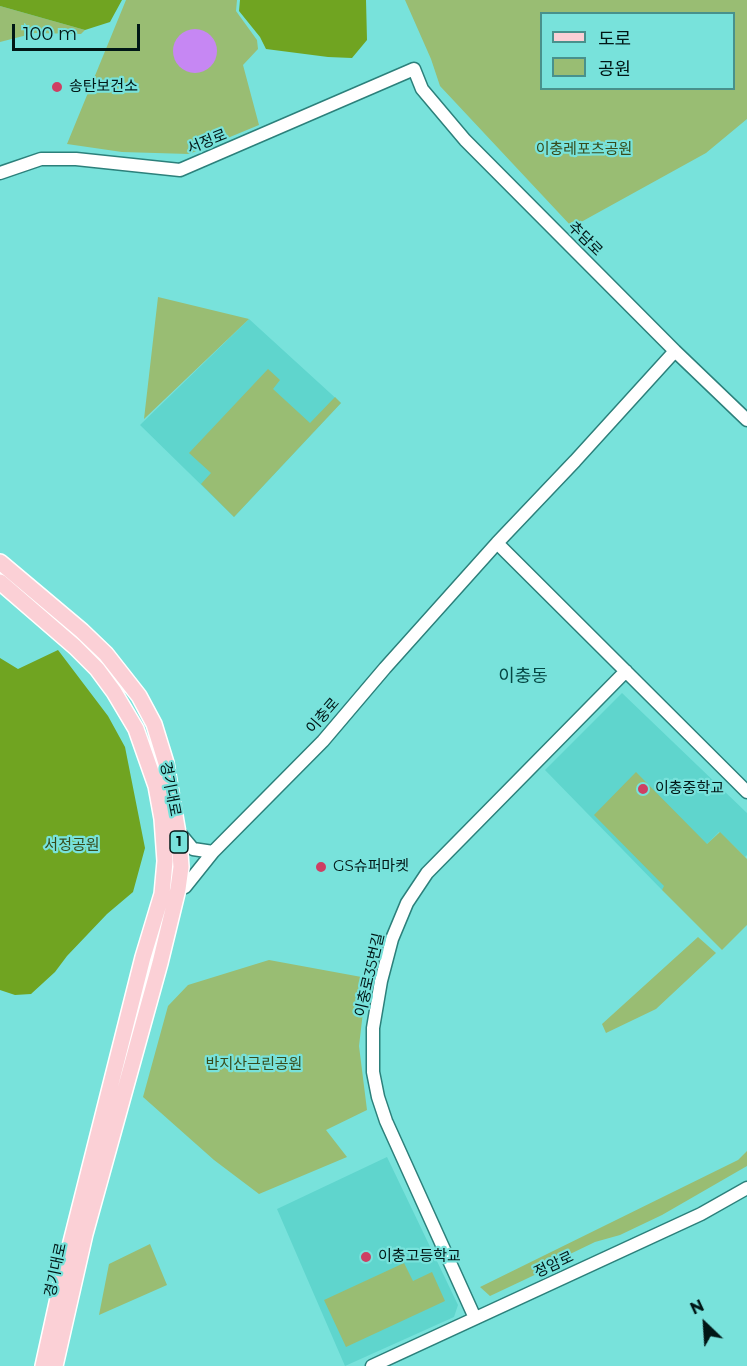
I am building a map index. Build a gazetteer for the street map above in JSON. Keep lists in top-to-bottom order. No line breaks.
{"streets":{"main road":["경기대로","1"],"street":["서정로","추담로","이충로","이충로35번길","정암로"]},"crossings":[["서정로","추담로"],["추담로","이충로"],["이충로","경기대로"],["이충로35번길","정암로"]],"districts":["이충동"],"parks":["이충레포츠공원","서정공원","반지산근린공원"],"places":["송탄보건소","이충중학교","GS슈퍼마켓","이충고등학교"],"legend":["도로","공원"],"scale_bar":"100 m","north":"top left"}
